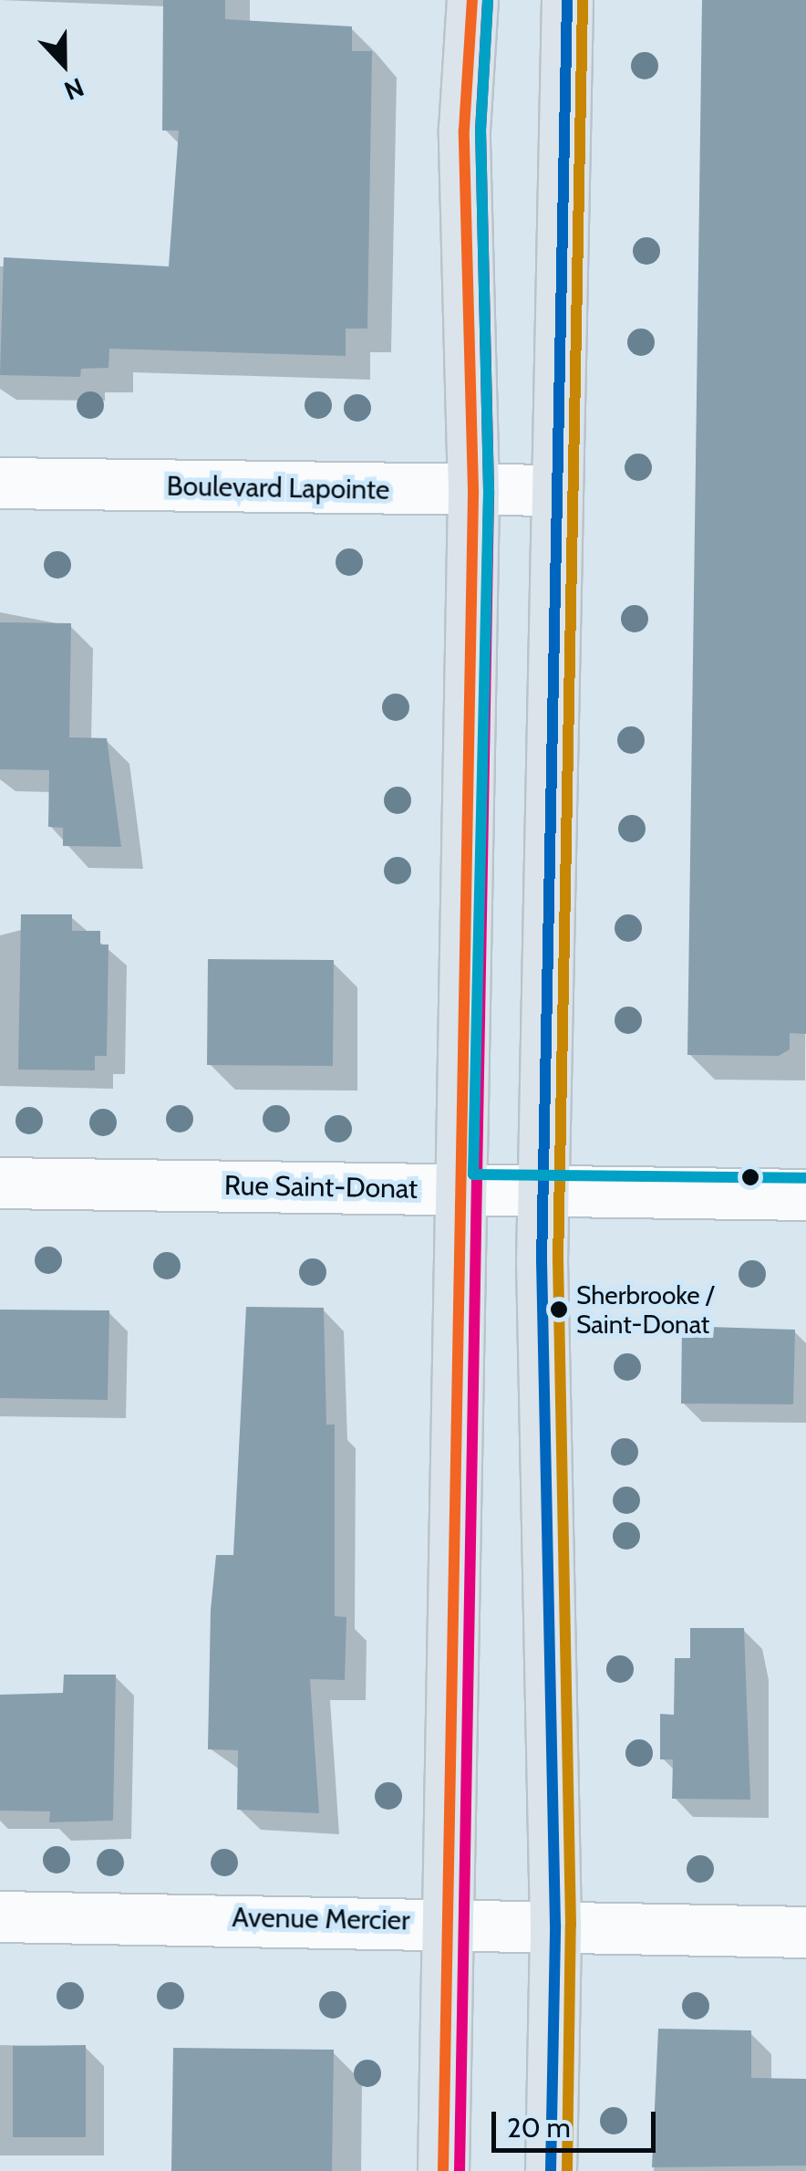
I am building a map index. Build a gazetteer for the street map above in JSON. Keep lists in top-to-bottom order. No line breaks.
{"streets":{"street":["Boulevard Lapointe","Rue Saint-Donat","Avenue Mercier"]},"places":["Sherbrooke / Saint-Donat"],"scale_bar":"20 m","north":"bottom"}
